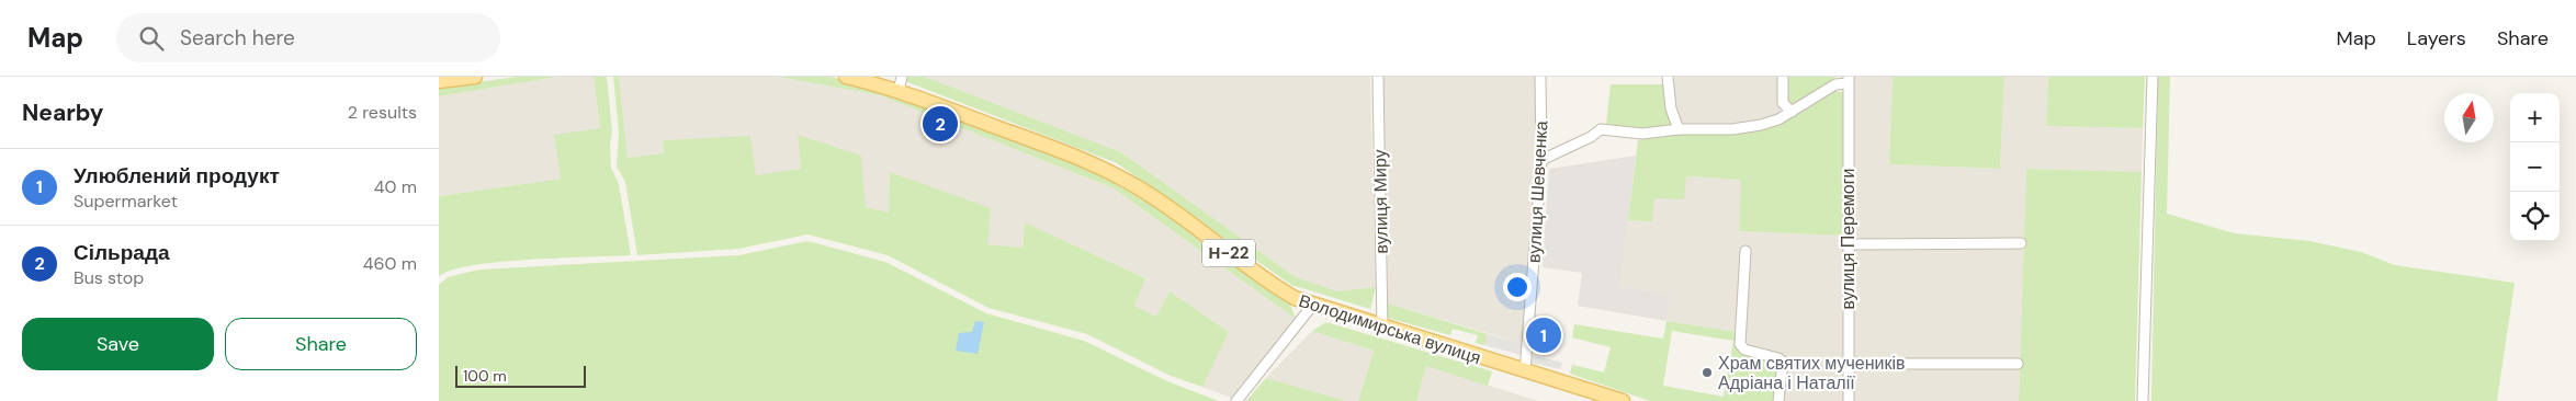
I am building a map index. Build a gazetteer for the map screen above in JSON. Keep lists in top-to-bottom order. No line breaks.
{"streets":{"main road":["Н-22","Володимирська вулиця"],"street":["вулиця Шевченка","вулиця Миру","вулиця Перемоги"]},"crossings":[["вулиця Шевченка","Володимирська вулиця"],["вулиця Миру","Володимирська вулиця"]],"places":["Храм святих мучеників Адріана і Наталії"],"scale_bar":"100 m","north":"top","page":{"header":"Map","search":"Search here","nav":["Map","Layers","Share"],"heading":["Nearby","2 results"],"map_buttons":["+","−"],"pins":["2","1"],"list":[{"mark":"1","name":"Улюблений продукт","note":"Supermarket","value":"40 m"},{"mark":"2","name":"Сільрада","note":"Bus stop","value":"460 m"}],"buttons":["Save","Share"],"scale":"100 m"}}
